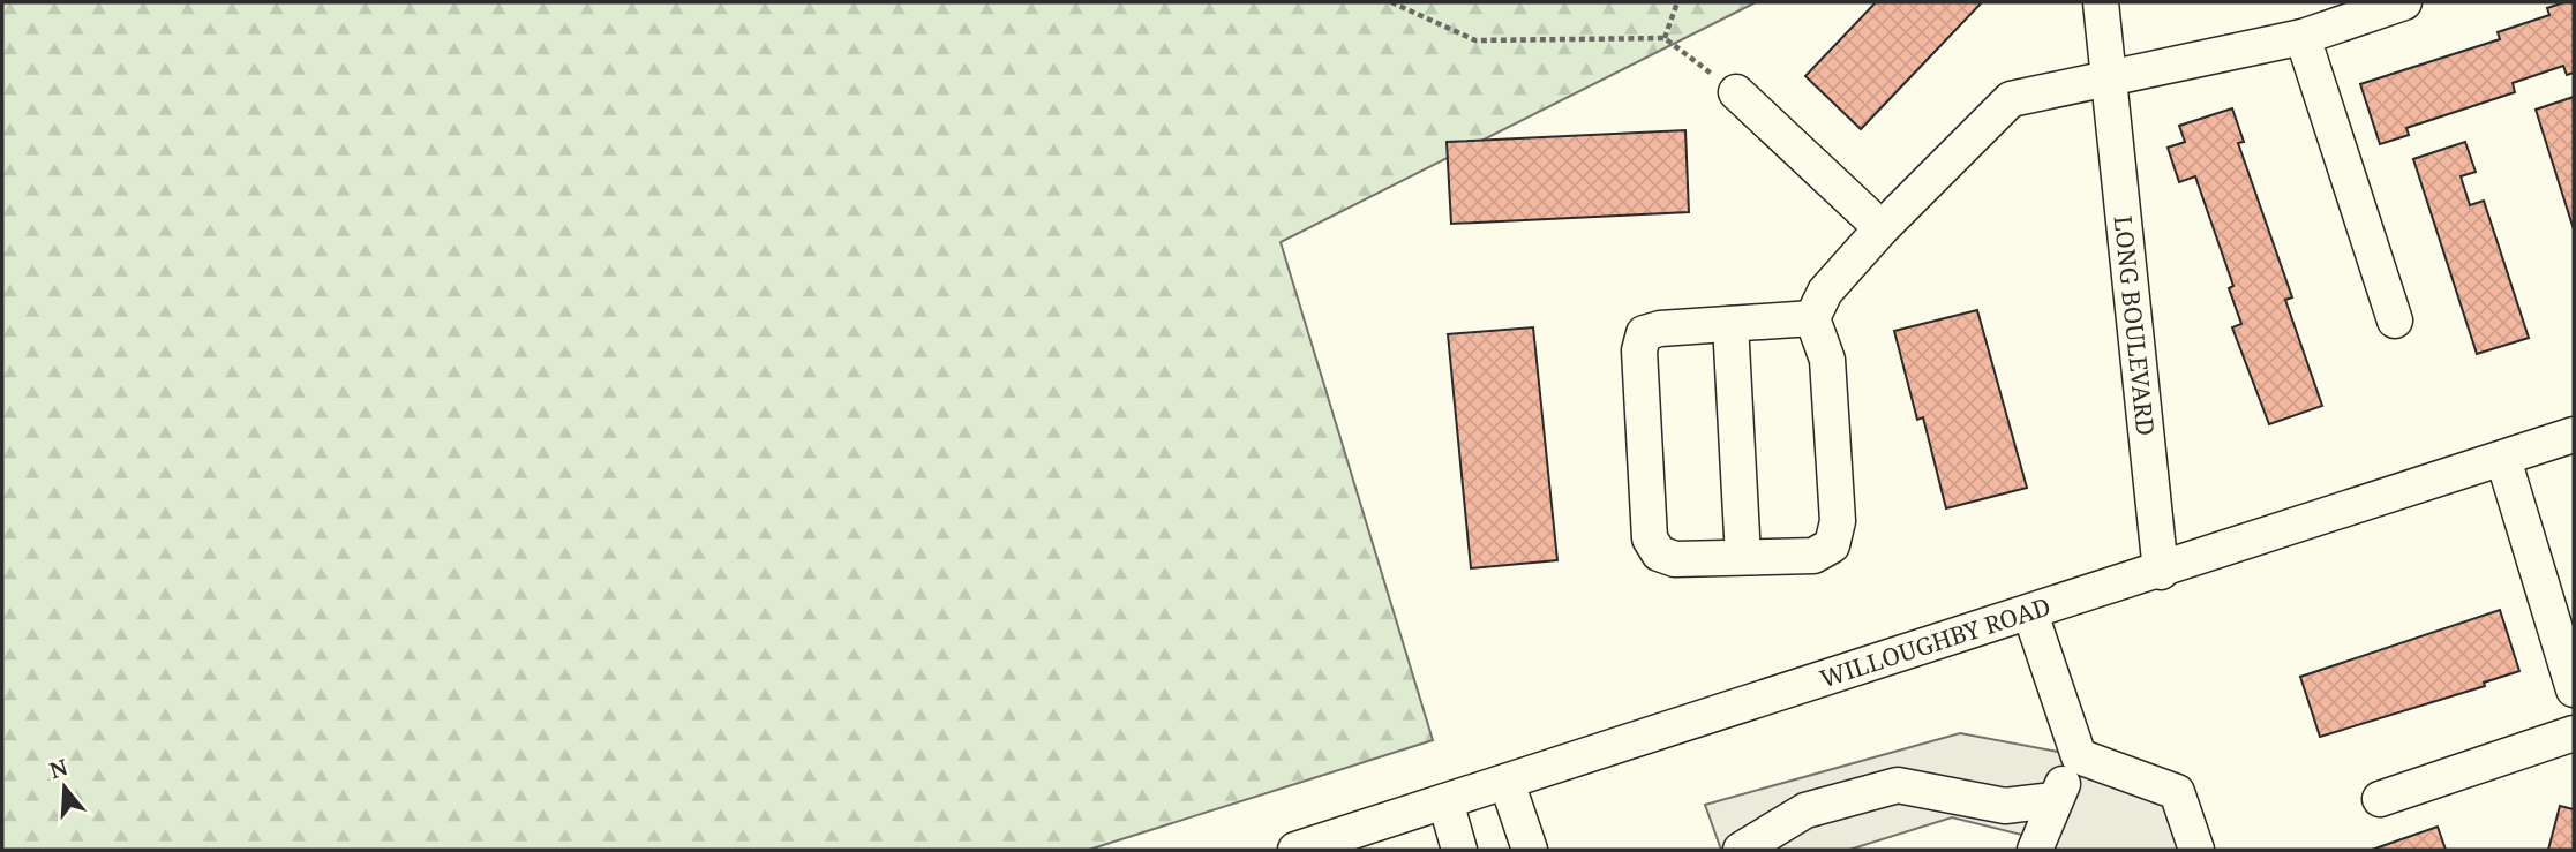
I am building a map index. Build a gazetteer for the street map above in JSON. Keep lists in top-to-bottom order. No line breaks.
{"streets":{"street":["LONG BOULEVARD","WILLOUGHBY ROAD"]},"crossings":[["LONG BOULEVARD","WILLOUGHBY ROAD"]],"north":"top"}
